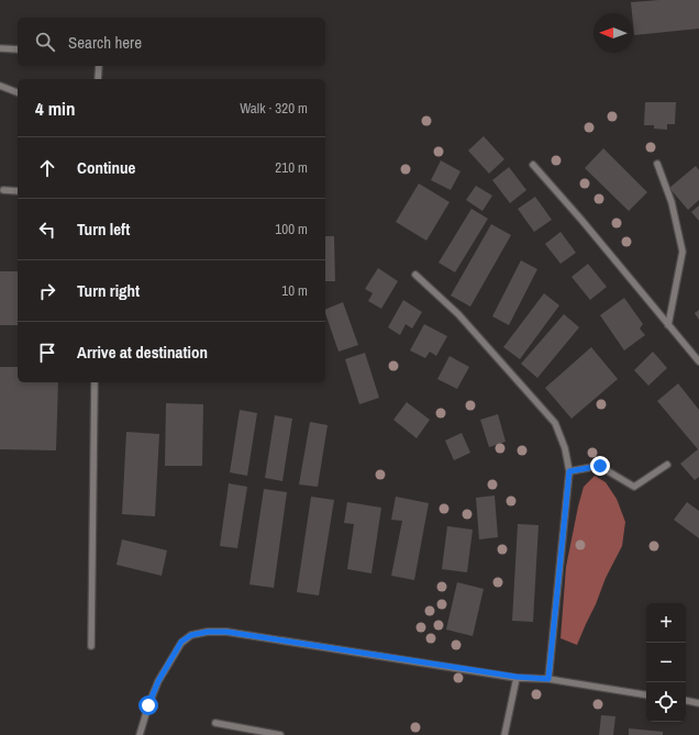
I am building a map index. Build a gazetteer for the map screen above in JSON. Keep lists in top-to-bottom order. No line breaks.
{"north":"left","page":{"search":"Search here","heading":["4 min","Walk · 320 m"],"list":[["Continue","210 m"],["Turn left","100 m"],["Turn right","10 m"],"Arrive at destination"],"map_buttons":["+","−"]}}
